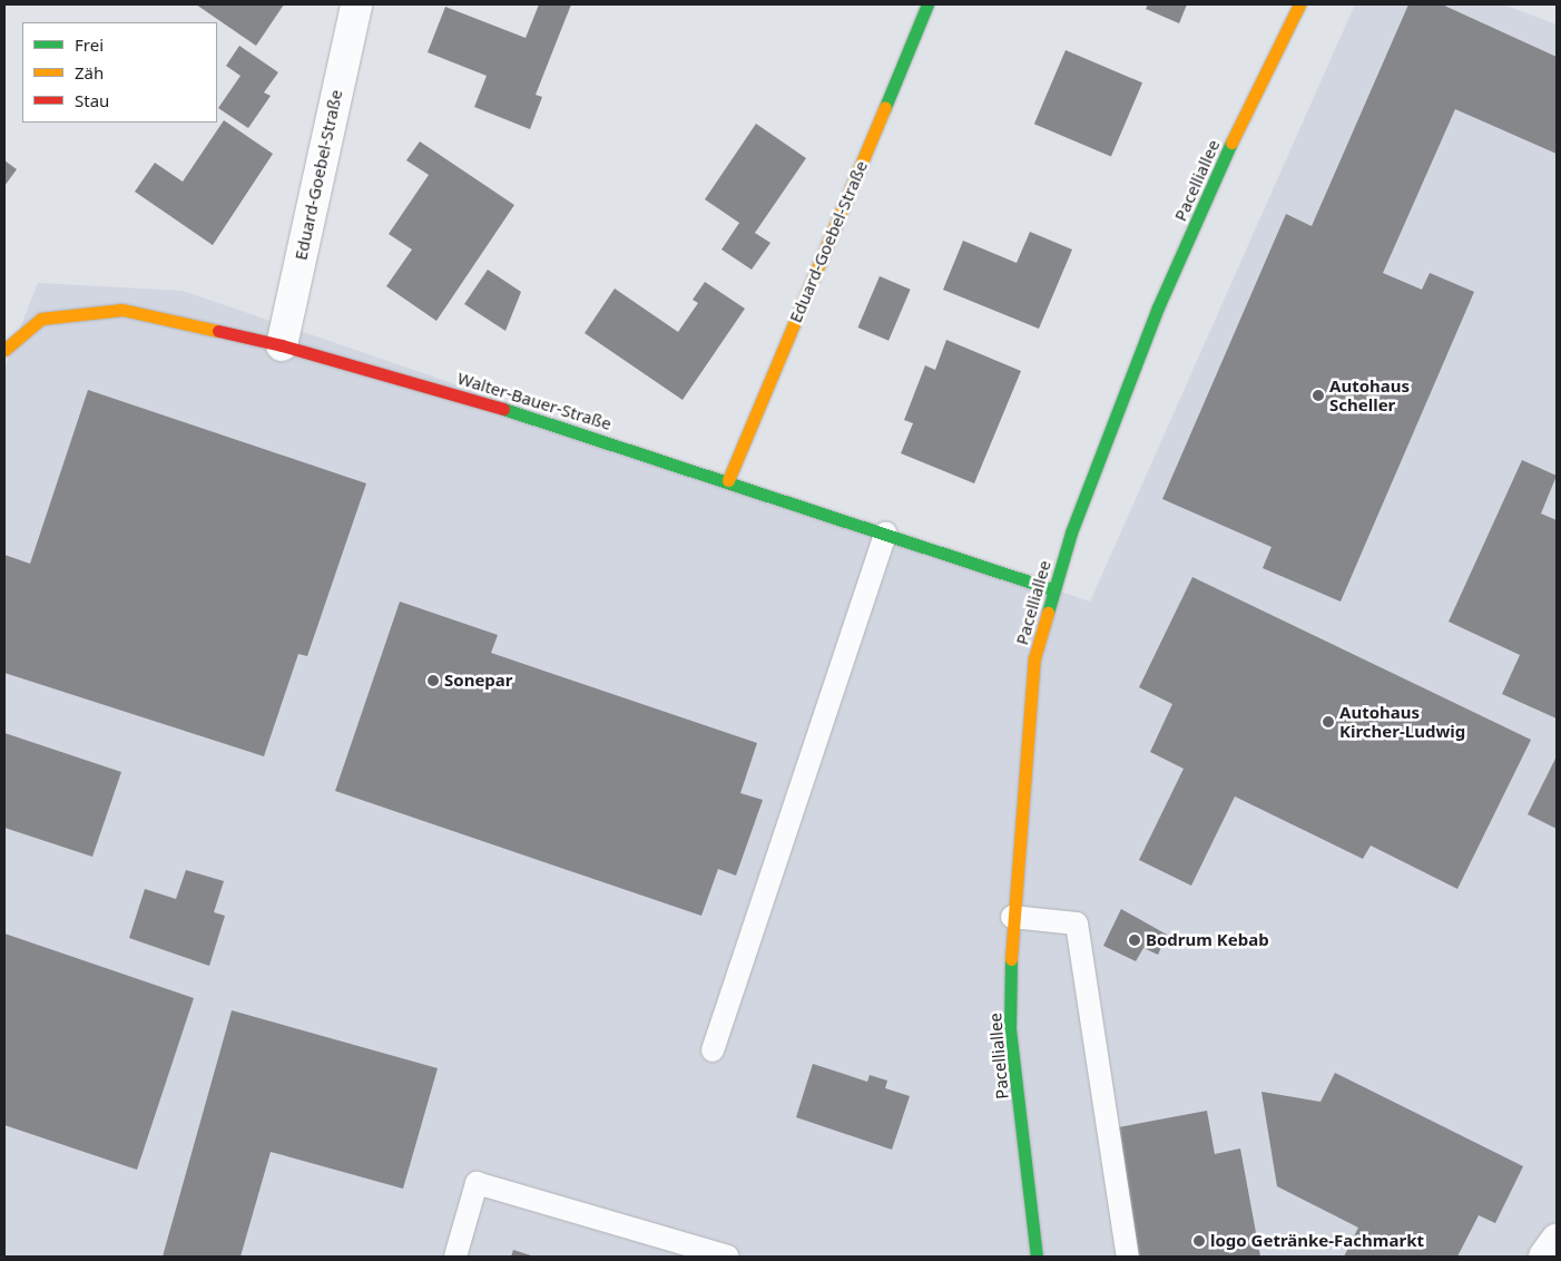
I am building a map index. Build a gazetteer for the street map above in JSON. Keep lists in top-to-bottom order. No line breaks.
{"streets":{"street":["Eduard-Goebel-Straße","Pacelliallee","Walter-Bauer-Straße"]},"crossings":[["Eduard-Goebel-Straße","Walter-Bauer-Straße"],["Pacelliallee","Walter-Bauer-Straße"]],"places":["Autohaus Scheller","Sonepar","Autohaus Kircher-Ludwig","Bodrum Kebab","logo Getränke-Fachmarkt"],"legend":["Frei","Zäh","Stau"]}
